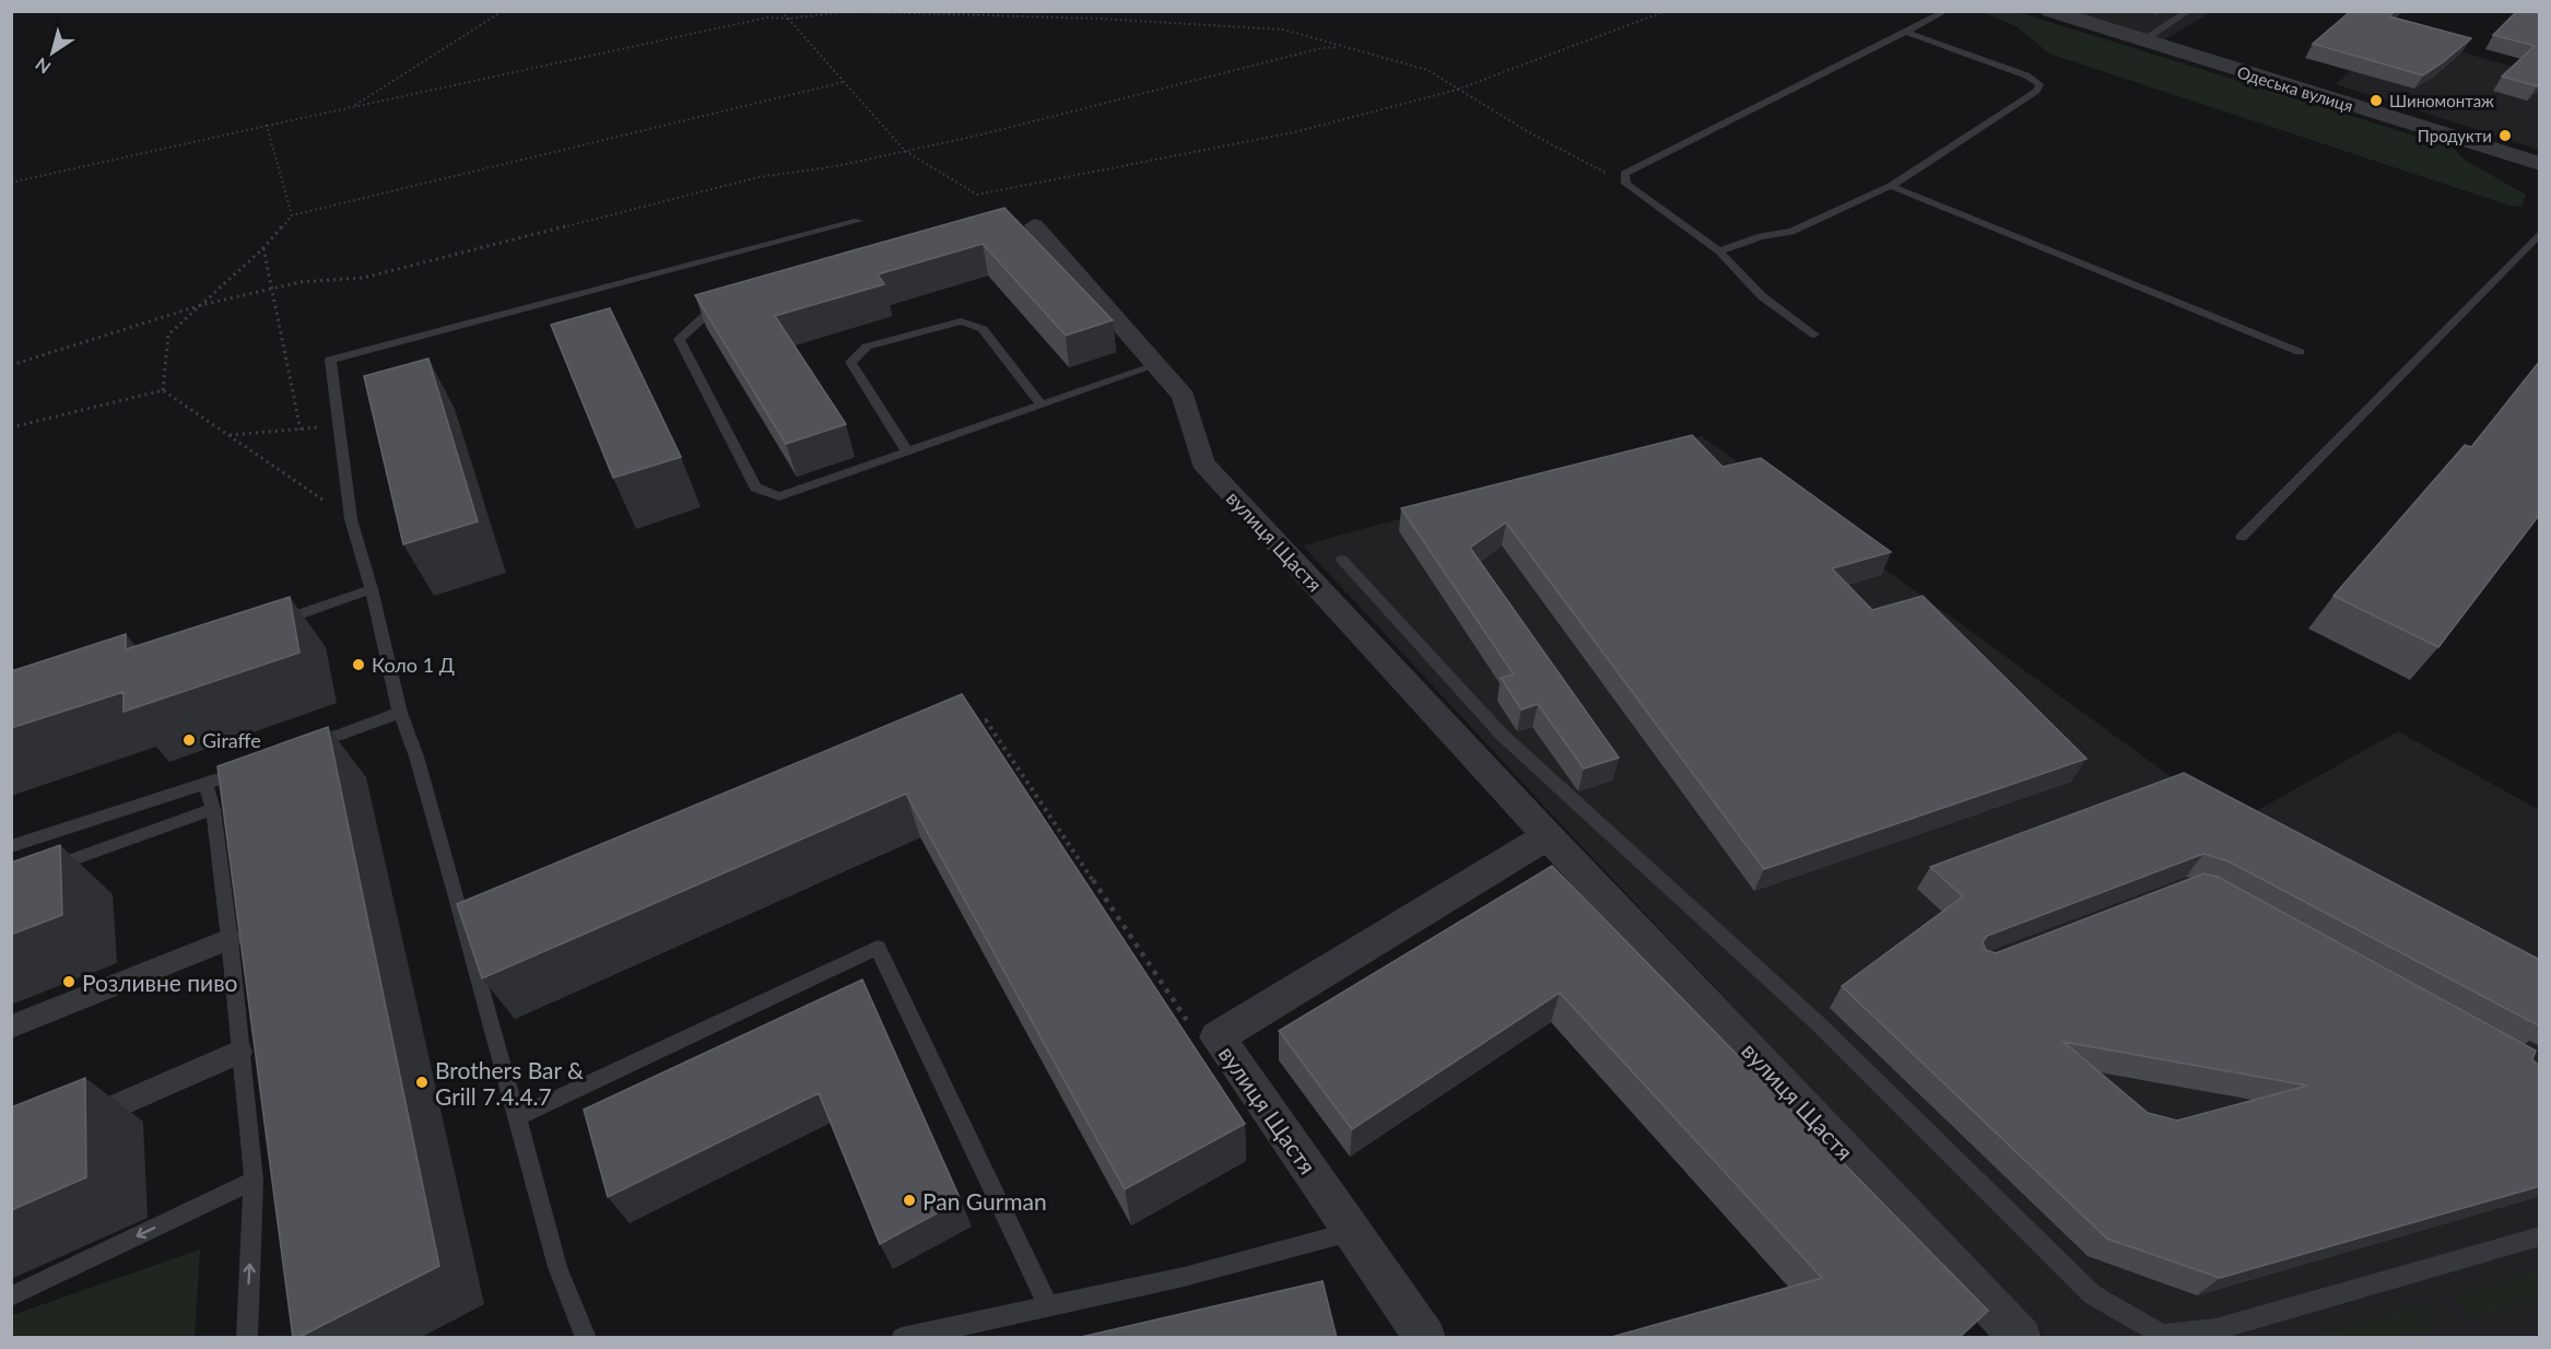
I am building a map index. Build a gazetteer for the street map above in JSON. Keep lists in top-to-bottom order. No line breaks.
{"streets":{"street":["Одеська вулиця","вулиця Щастя"]},"places":["Шиномонтаж","Продукти","Коло 1 Д","Giraffe","Розливне пиво","Brothers Bar & Grill 7.4.4.7","Pan Gurman"],"north":"bottom left"}
